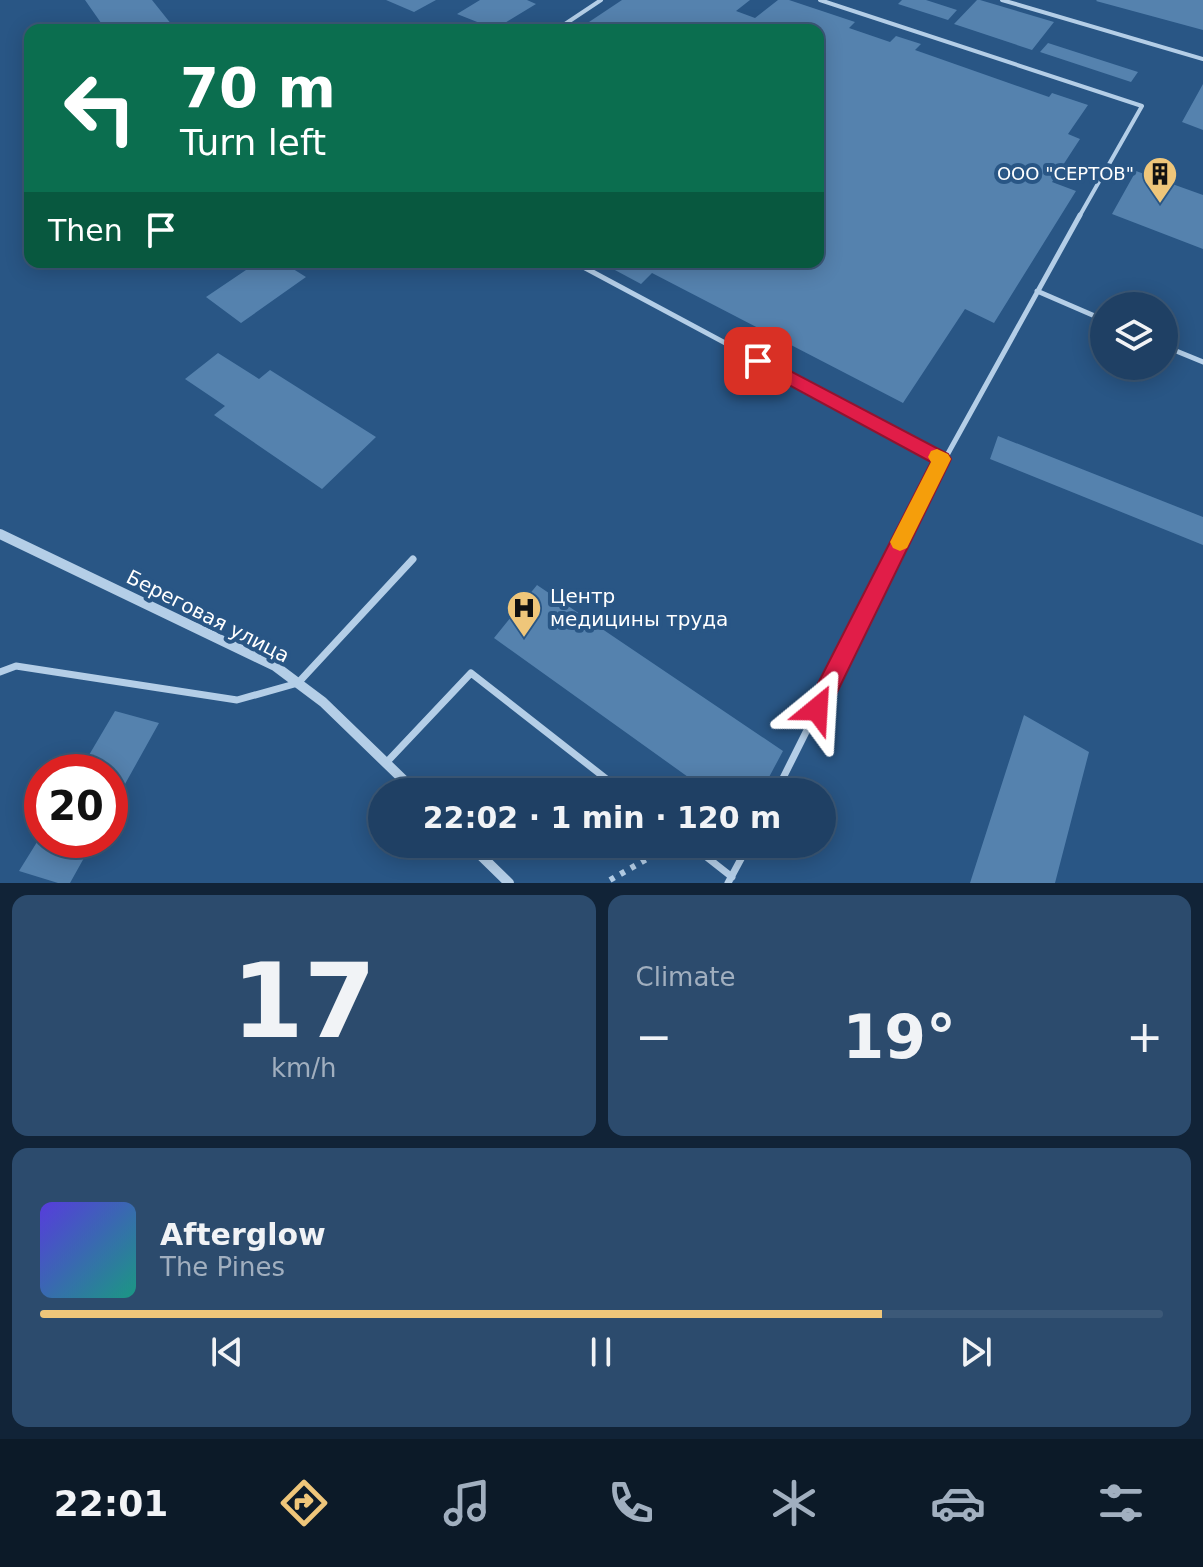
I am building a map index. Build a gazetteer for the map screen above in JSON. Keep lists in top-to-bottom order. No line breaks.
{"streets":{"street":["Береговая улица"]},"places":{"building":["ООО \"СЕРТОВ\""],"hospital":["Центр медицины труда"]},"page":{"turn":["70 m","Turn left"],"then":"Then","limit":"20","trip":"22:02 · 1 min · 120 m","tile":[["17","km/h"],"Climate"],"heat":["−","19°","+"],"song":["Afterglow","The Pines"],"tabs":"22:01"}}
